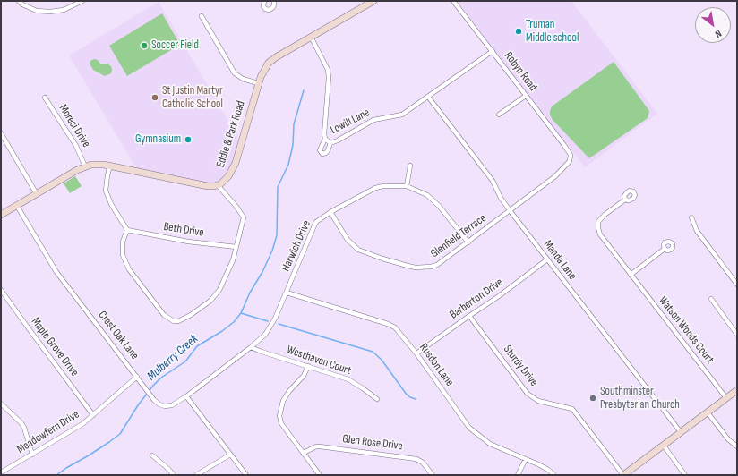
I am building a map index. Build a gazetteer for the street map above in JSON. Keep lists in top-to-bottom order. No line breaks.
{"streets":{"street":["Robyn Road","Lowill Lane","Moresi Drive","Eddie & Park Road","Beth Drive","Glenfield Terrace","Harwich Drive","Manda Lane","Barberton Drive","Watson Woods Court","Crest Oak Lane","Maple Grove Drive","Westhaven Court","Rusdon Lane","Sturdy Drive","Meadowfern Drive","Glen Rose Drive"]},"crossings":[["Robyn Road","Lowill Lane"],["Robyn Road","Glenfield Terrace"],["Lowill Lane","Eddie & Park Road"],["Lowill Lane","Manda Lane"],["Glenfield Terrace","Harwich Drive"],["Glenfield Terrace","Manda Lane"],["Harwich Drive","Crest Oak Lane"],["Harwich Drive","Westhaven Court"],["Harwich Drive","Rusdon Lane"],["Manda Lane","Barberton Drive"],["Barberton Drive","Rusdon Lane"],["Barberton Drive","Sturdy Drive"],["Crest Oak Lane","Meadowfern Drive"],["Maple Grove Drive","Meadowfern Drive"]],"water":["Mulberry Creek"],"places":["Truman Middle school","Soccer Field","St Justin Martyr Catholic School","Gymnasium","Southminster Presbyterian Church"],"north":"bottom right"}
